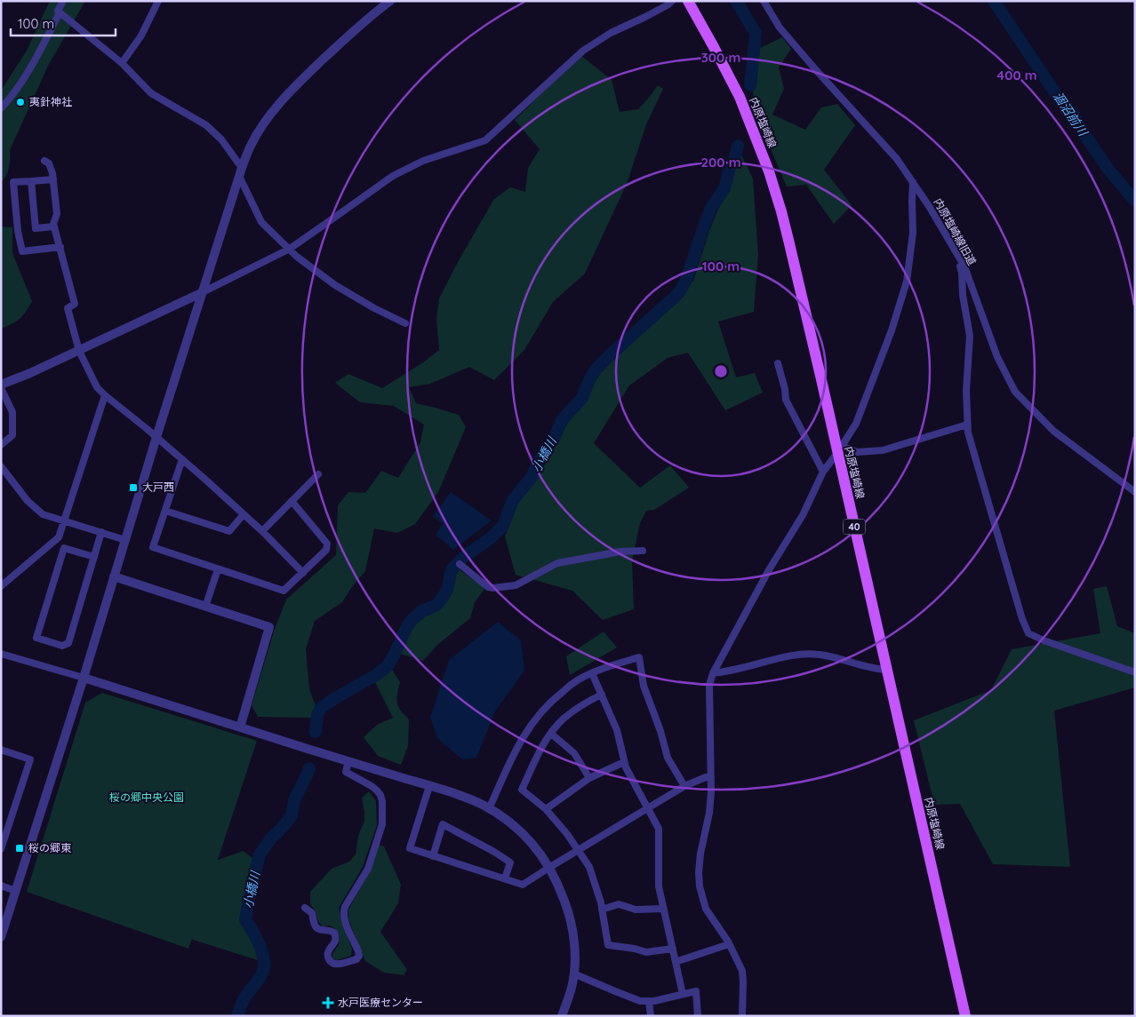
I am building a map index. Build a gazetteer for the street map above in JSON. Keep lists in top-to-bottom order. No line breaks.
{"streets":{"main road":["内原塩崎線","40"],"street":["内原塩崎線旧道"]},"water":["涸沼前川","小橋川"],"parks":["桜の郷中央公園"],"places":{"other":["夷針神社"],"transit":["大戸西","桜の郷東"],"health":["水戸医療センター"]},"scale_bar":"100 m","rings":["300 m","400 m","200 m","100 m"]}
